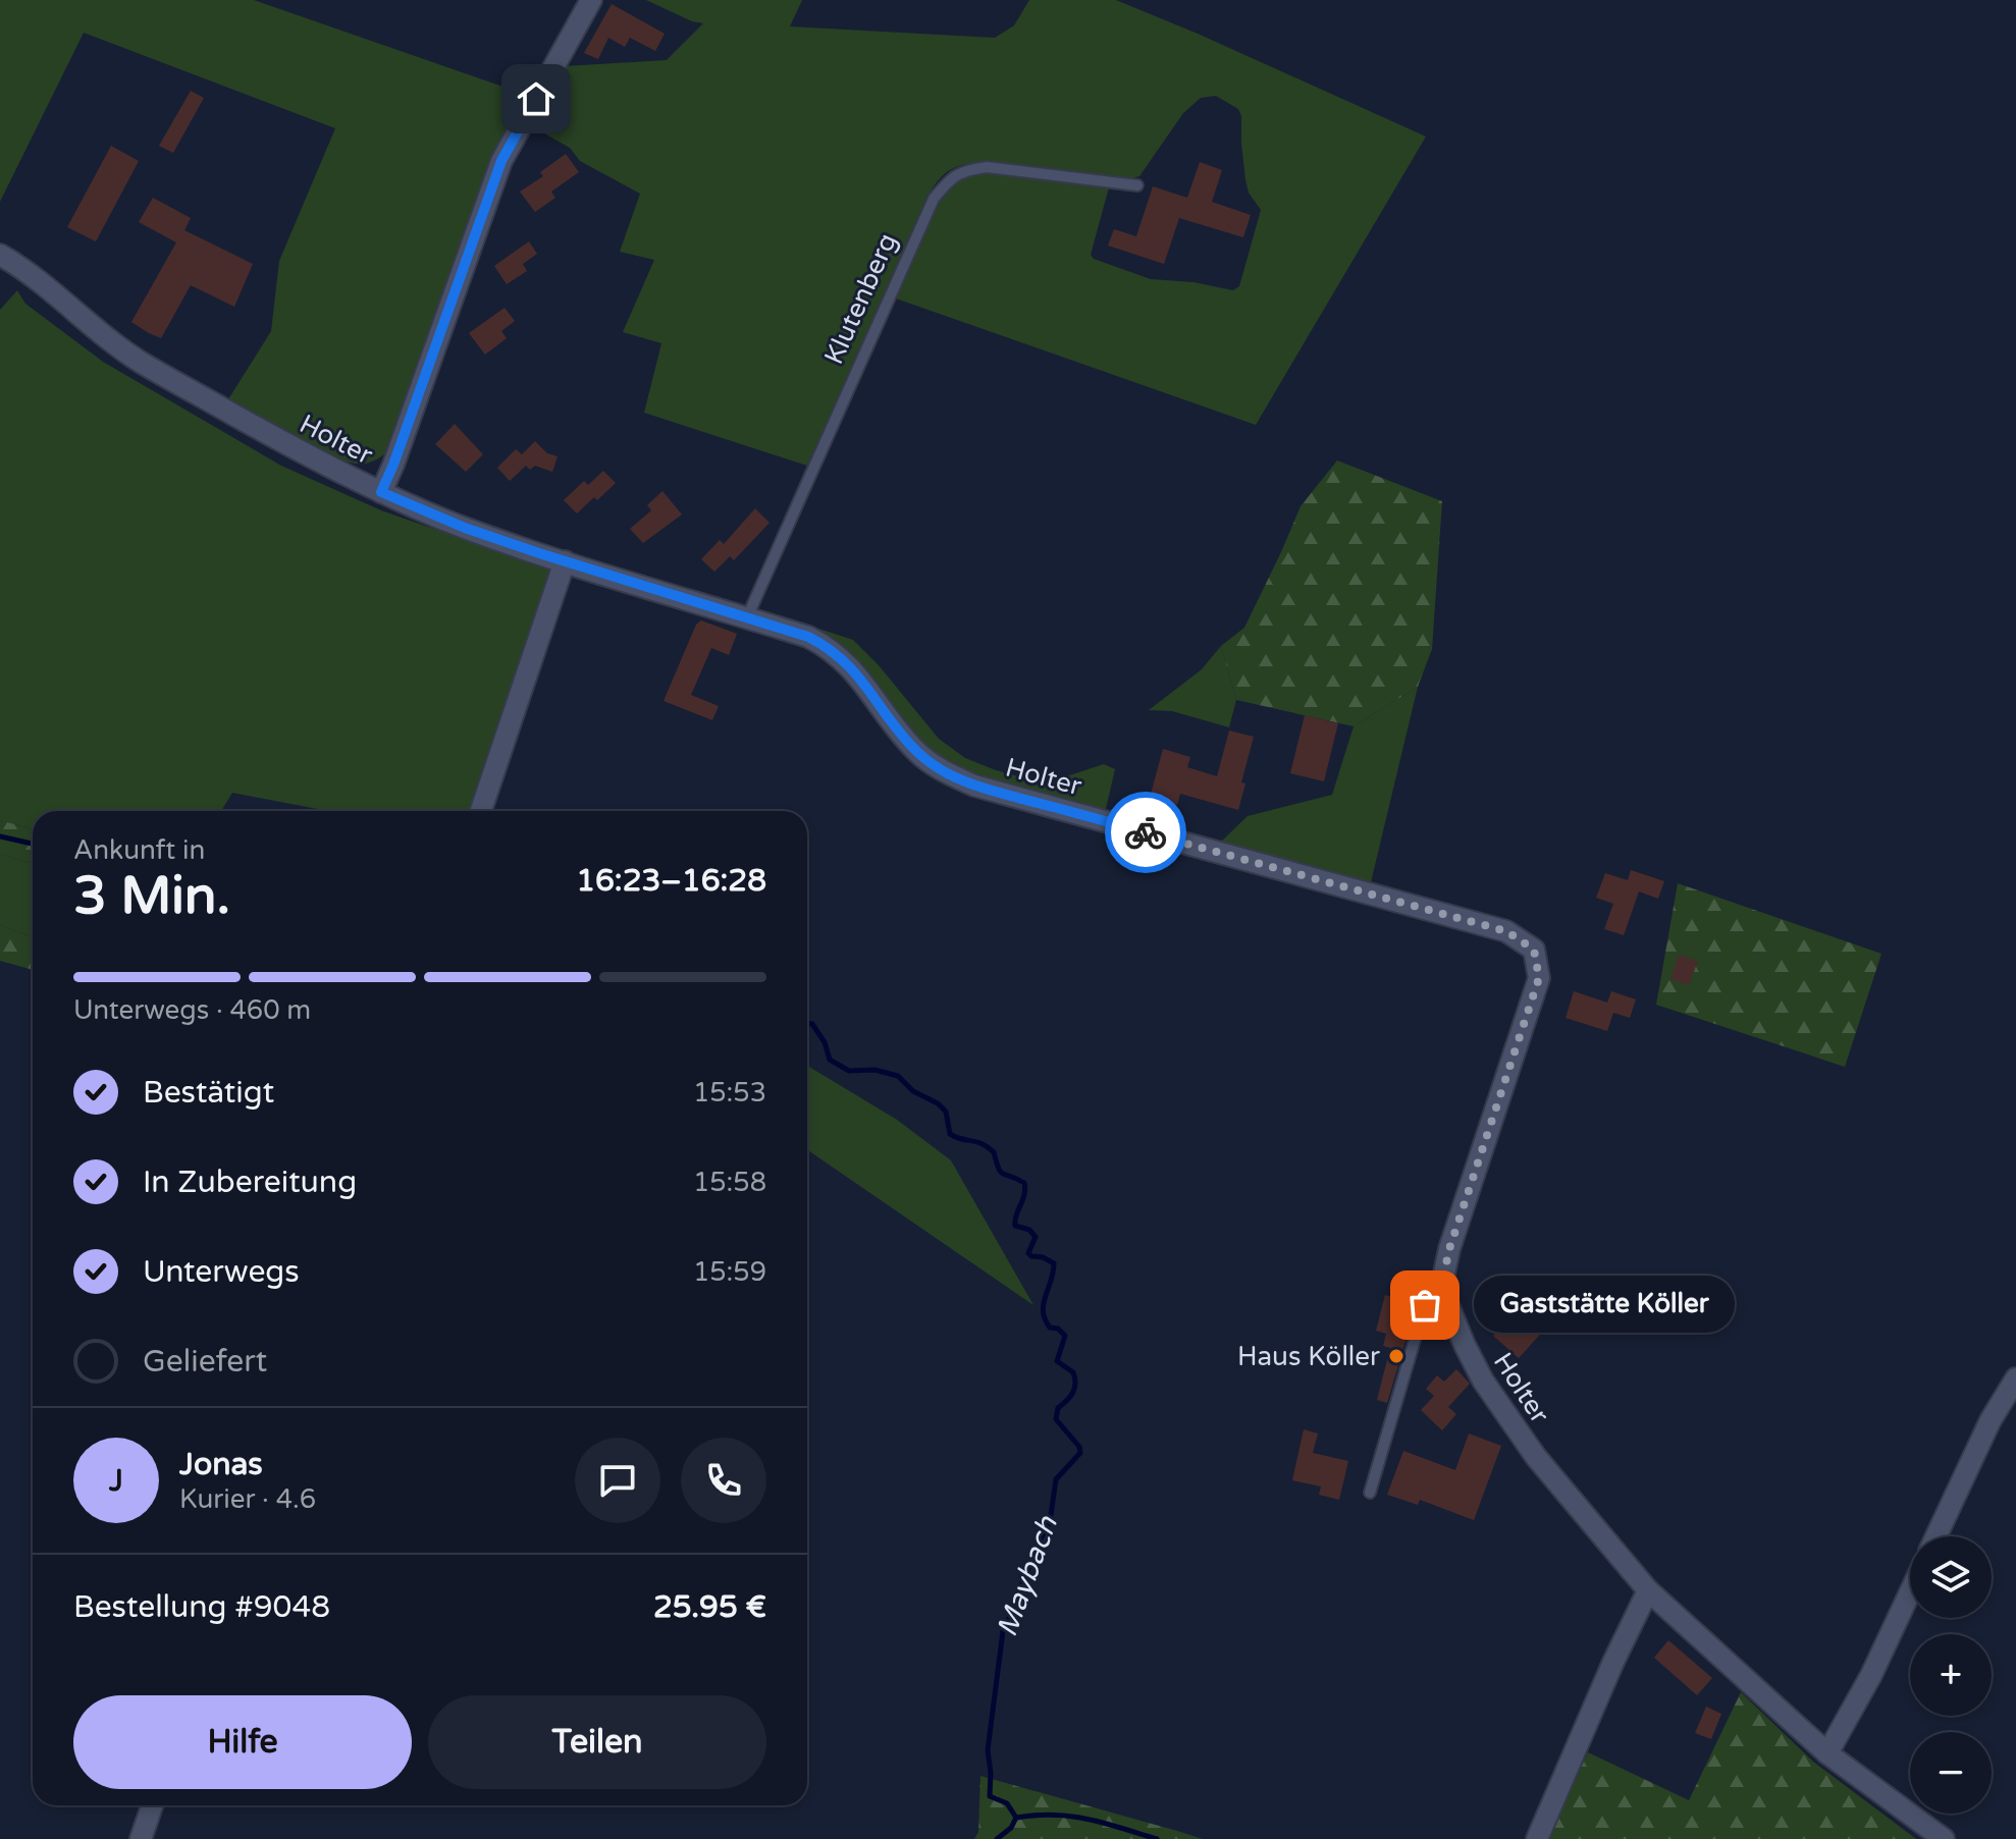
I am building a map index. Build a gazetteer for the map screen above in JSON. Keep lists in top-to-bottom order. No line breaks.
{"streets":{"street":["Holter"],"lane":["Klutenberg"]},"crossings":[["Klutenberg","Holter"]],"water":["Maybach"],"places":["Gaststätte Köller","Haus Köller"],"page":{"heading":["3 Min.","Ankunft in","16:23–16:28"],"panel":["Jonas","Kurier · 4.6","Bestellung #9048","25.95 €"],"bar":"Unterwegs · 460 m","list":[["Bestätigt","15:53"],["In Zubereitung","15:58"],["Unterwegs","15:59"],"Geliefert"],"bubble":"Gaststätte Köller","round":"J","map_buttons":["+","−"],"buttons":["Hilfe","Teilen"]}}
